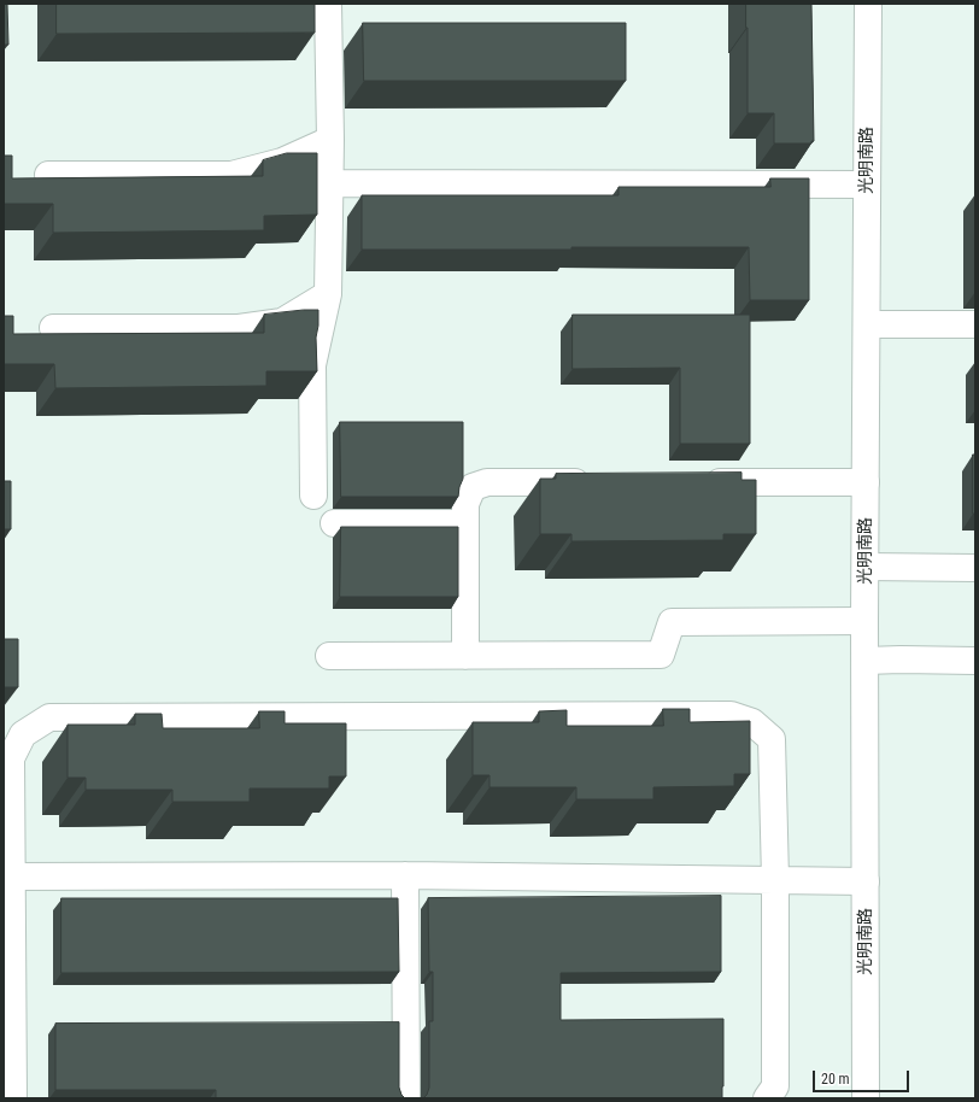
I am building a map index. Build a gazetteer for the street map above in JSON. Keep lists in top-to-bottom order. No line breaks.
{"streets":{"main road":["光明南路"]},"scale_bar":"20 m"}
